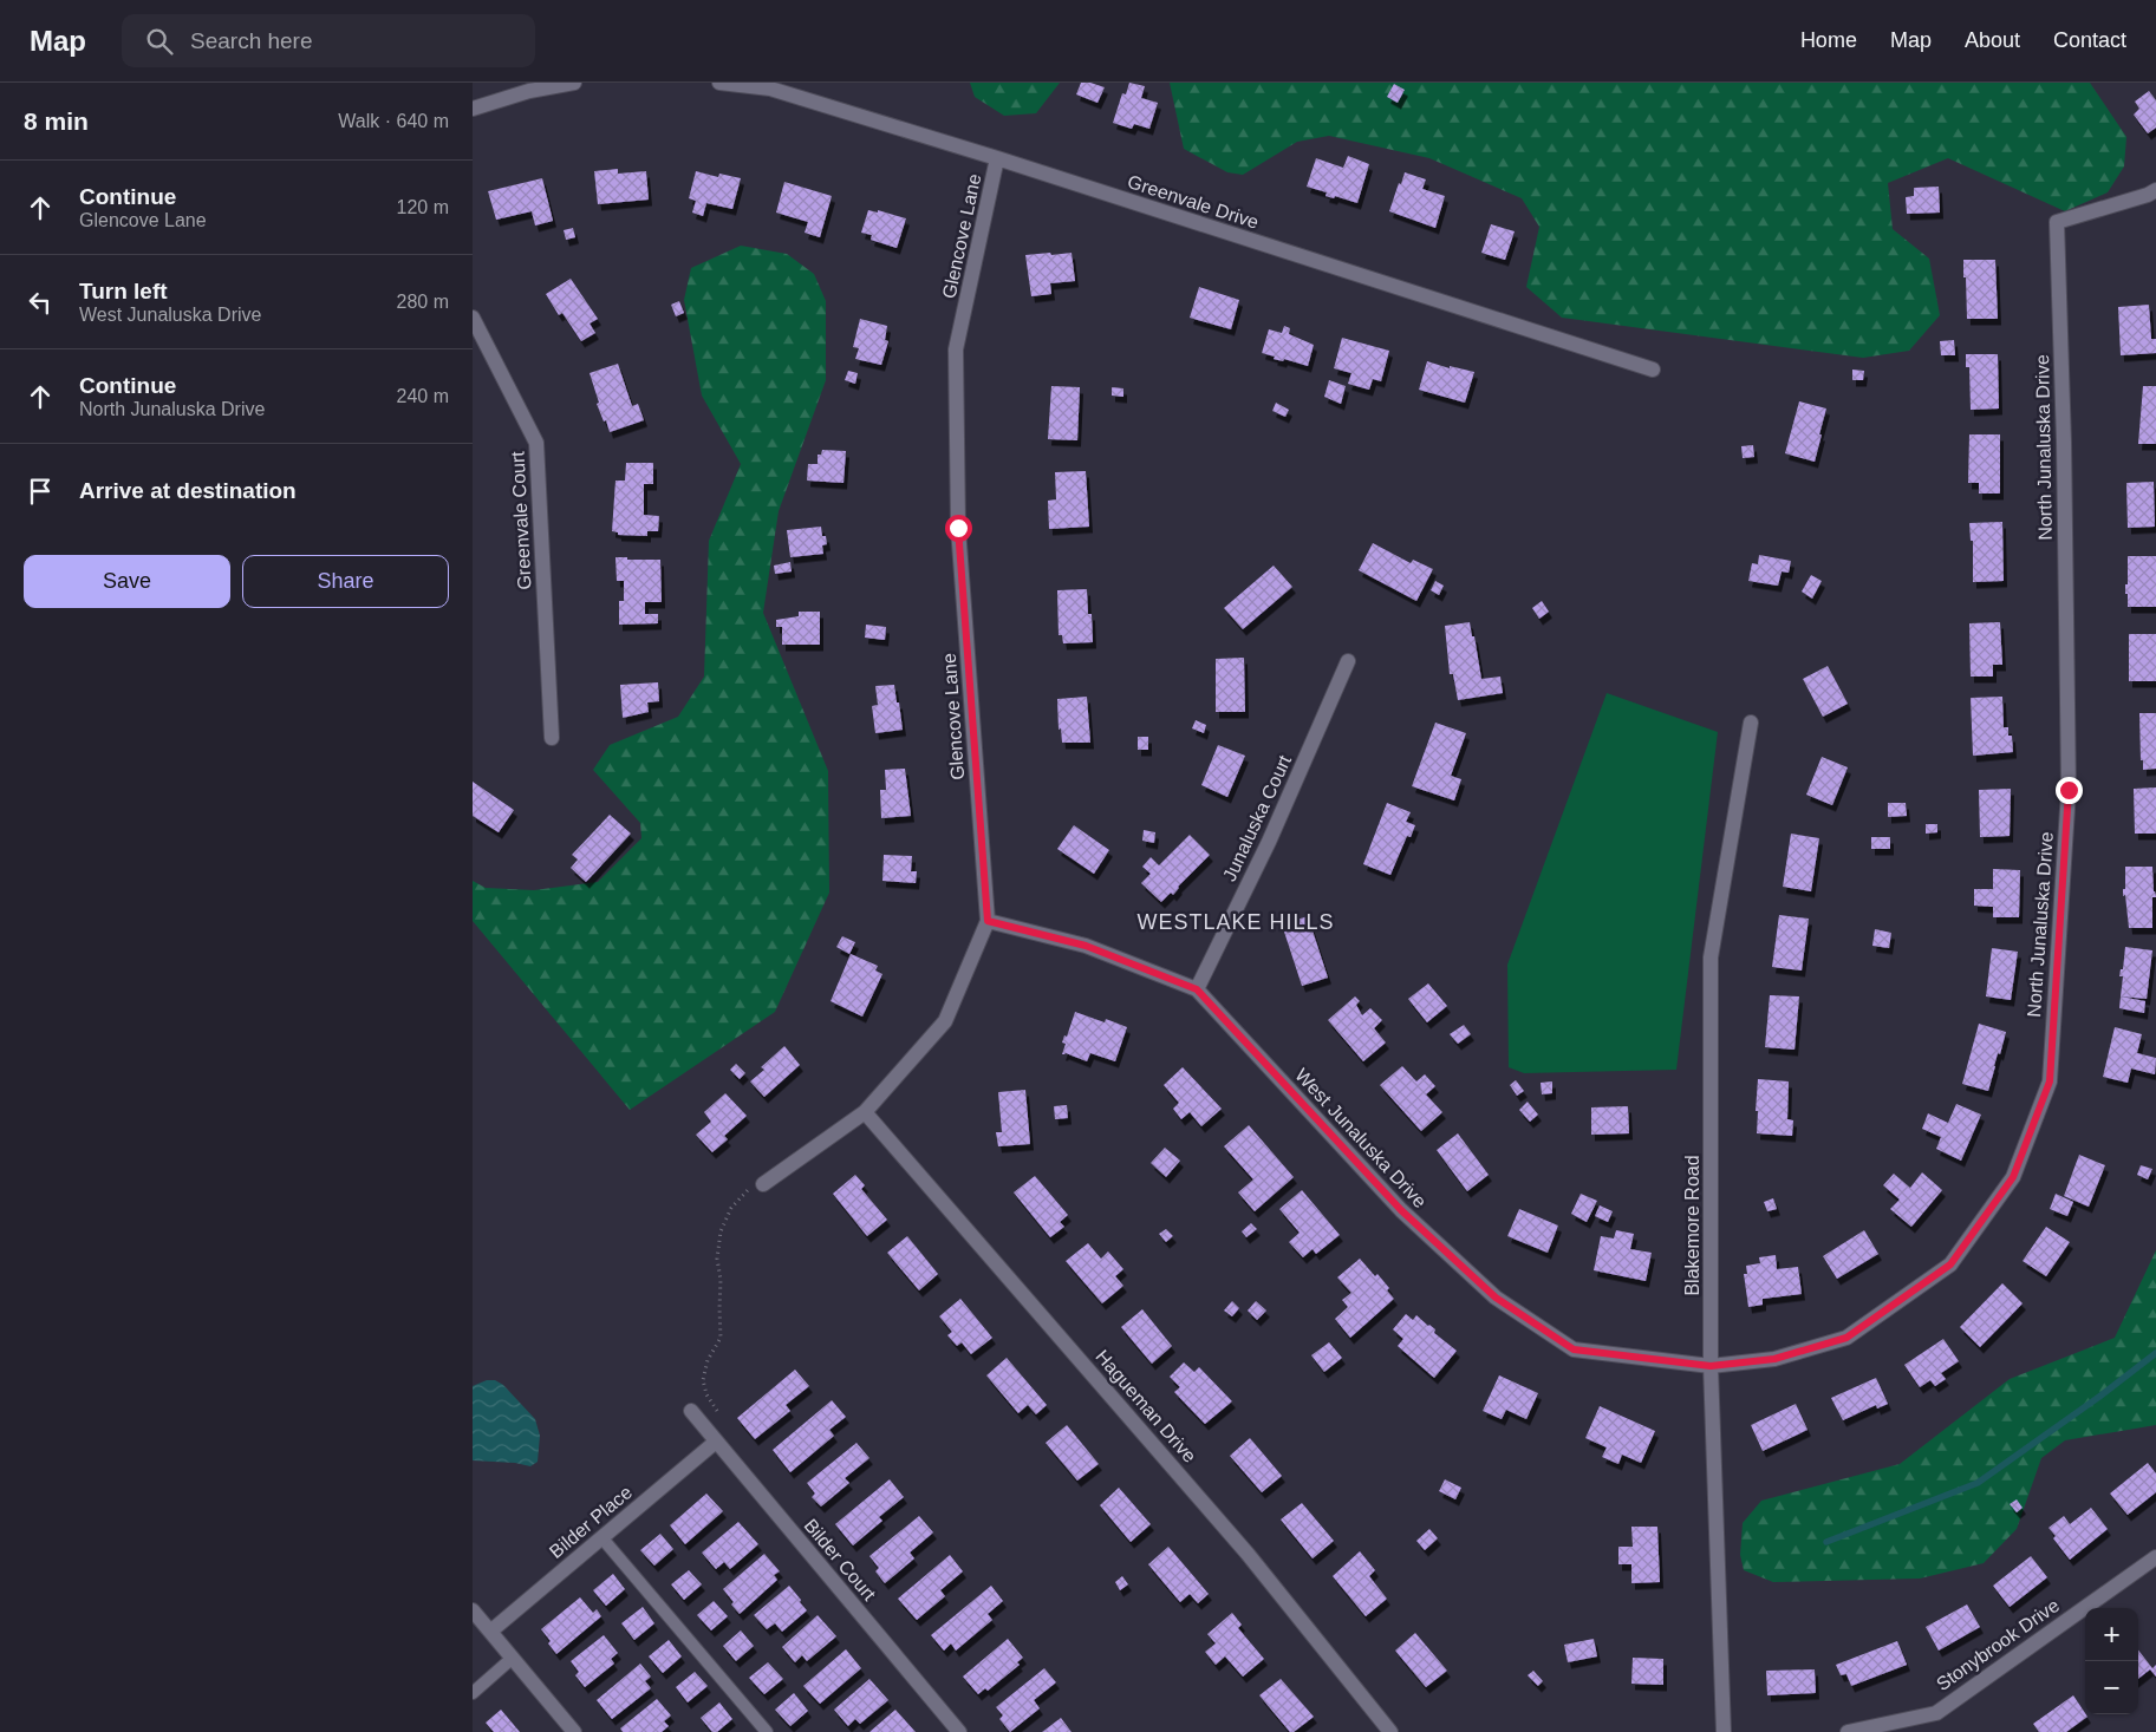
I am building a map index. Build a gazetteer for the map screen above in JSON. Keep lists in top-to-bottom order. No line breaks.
{"streets":{"street":["Greenvale Drive","Glencove Lane","North Junaluska Drive","Greenvale Court","Junaluska Court","West Junaluska Drive","Blakemore Road","Hagueman Drive","Bilder Place","Bilder Court","Stonybrook Drive"]},"crossings":[["Greenvale Drive","Glencove Lane"],["Glencove Lane","West Junaluska Drive"],["Glencove Lane","Hagueman Drive"],["North Junaluska Drive","West Junaluska Drive"],["North Junaluska Drive","Blakemore Road"],["Junaluska Court","West Junaluska Drive"],["West Junaluska Drive","Blakemore Road"],["Bilder Place","Bilder Court"]],"districts":["WESTLAKE HILLS"],"page":{"header":"Map","search":"Search here","nav":["Home","Map","About","Contact"],"heading":["8 min","Walk · 640 m"],"list":[["Continue","Glencove Lane","120 m"],["Turn left","West Junaluska Drive","280 m"],["Continue","North Junaluska Drive","240 m"],"Arrive at destination"],"buttons":["Save","Share"],"map_buttons":["+","−"]}}
